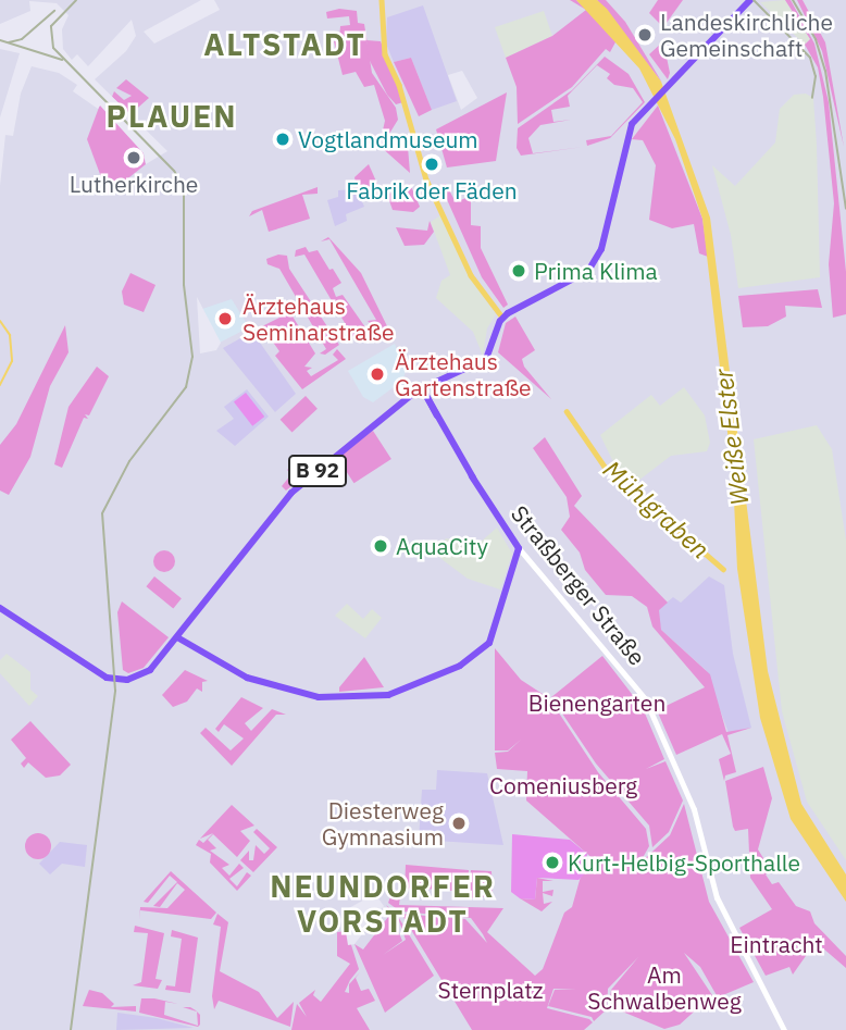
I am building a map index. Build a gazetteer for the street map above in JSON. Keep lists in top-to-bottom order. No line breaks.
{"streets":{"main road":["B 92","Straßberger Straße"]},"crossings":[["B 92","Straßberger Straße"]],"districts":["ALTSTADT","PLAUEN","NEUNDORFER VORSTADT"],"water":["Weiße Elster","Mühlgraben"],"parks":["Bienengarten","Comeniusberg","Eintracht","Am Schwalbenweg","Sternplatz"],"places":["Landeskirchliche Gemeinschaft","Vogtlandmuseum","Lutherkirche","Fabrik der Fäden","Prima Klima","Ärztehaus Seminarstraße","Ärztehaus Gartenstraße","AquaCity","Diesterweg Gymnasium","Kurt-Helbig-Sporthalle"]}
